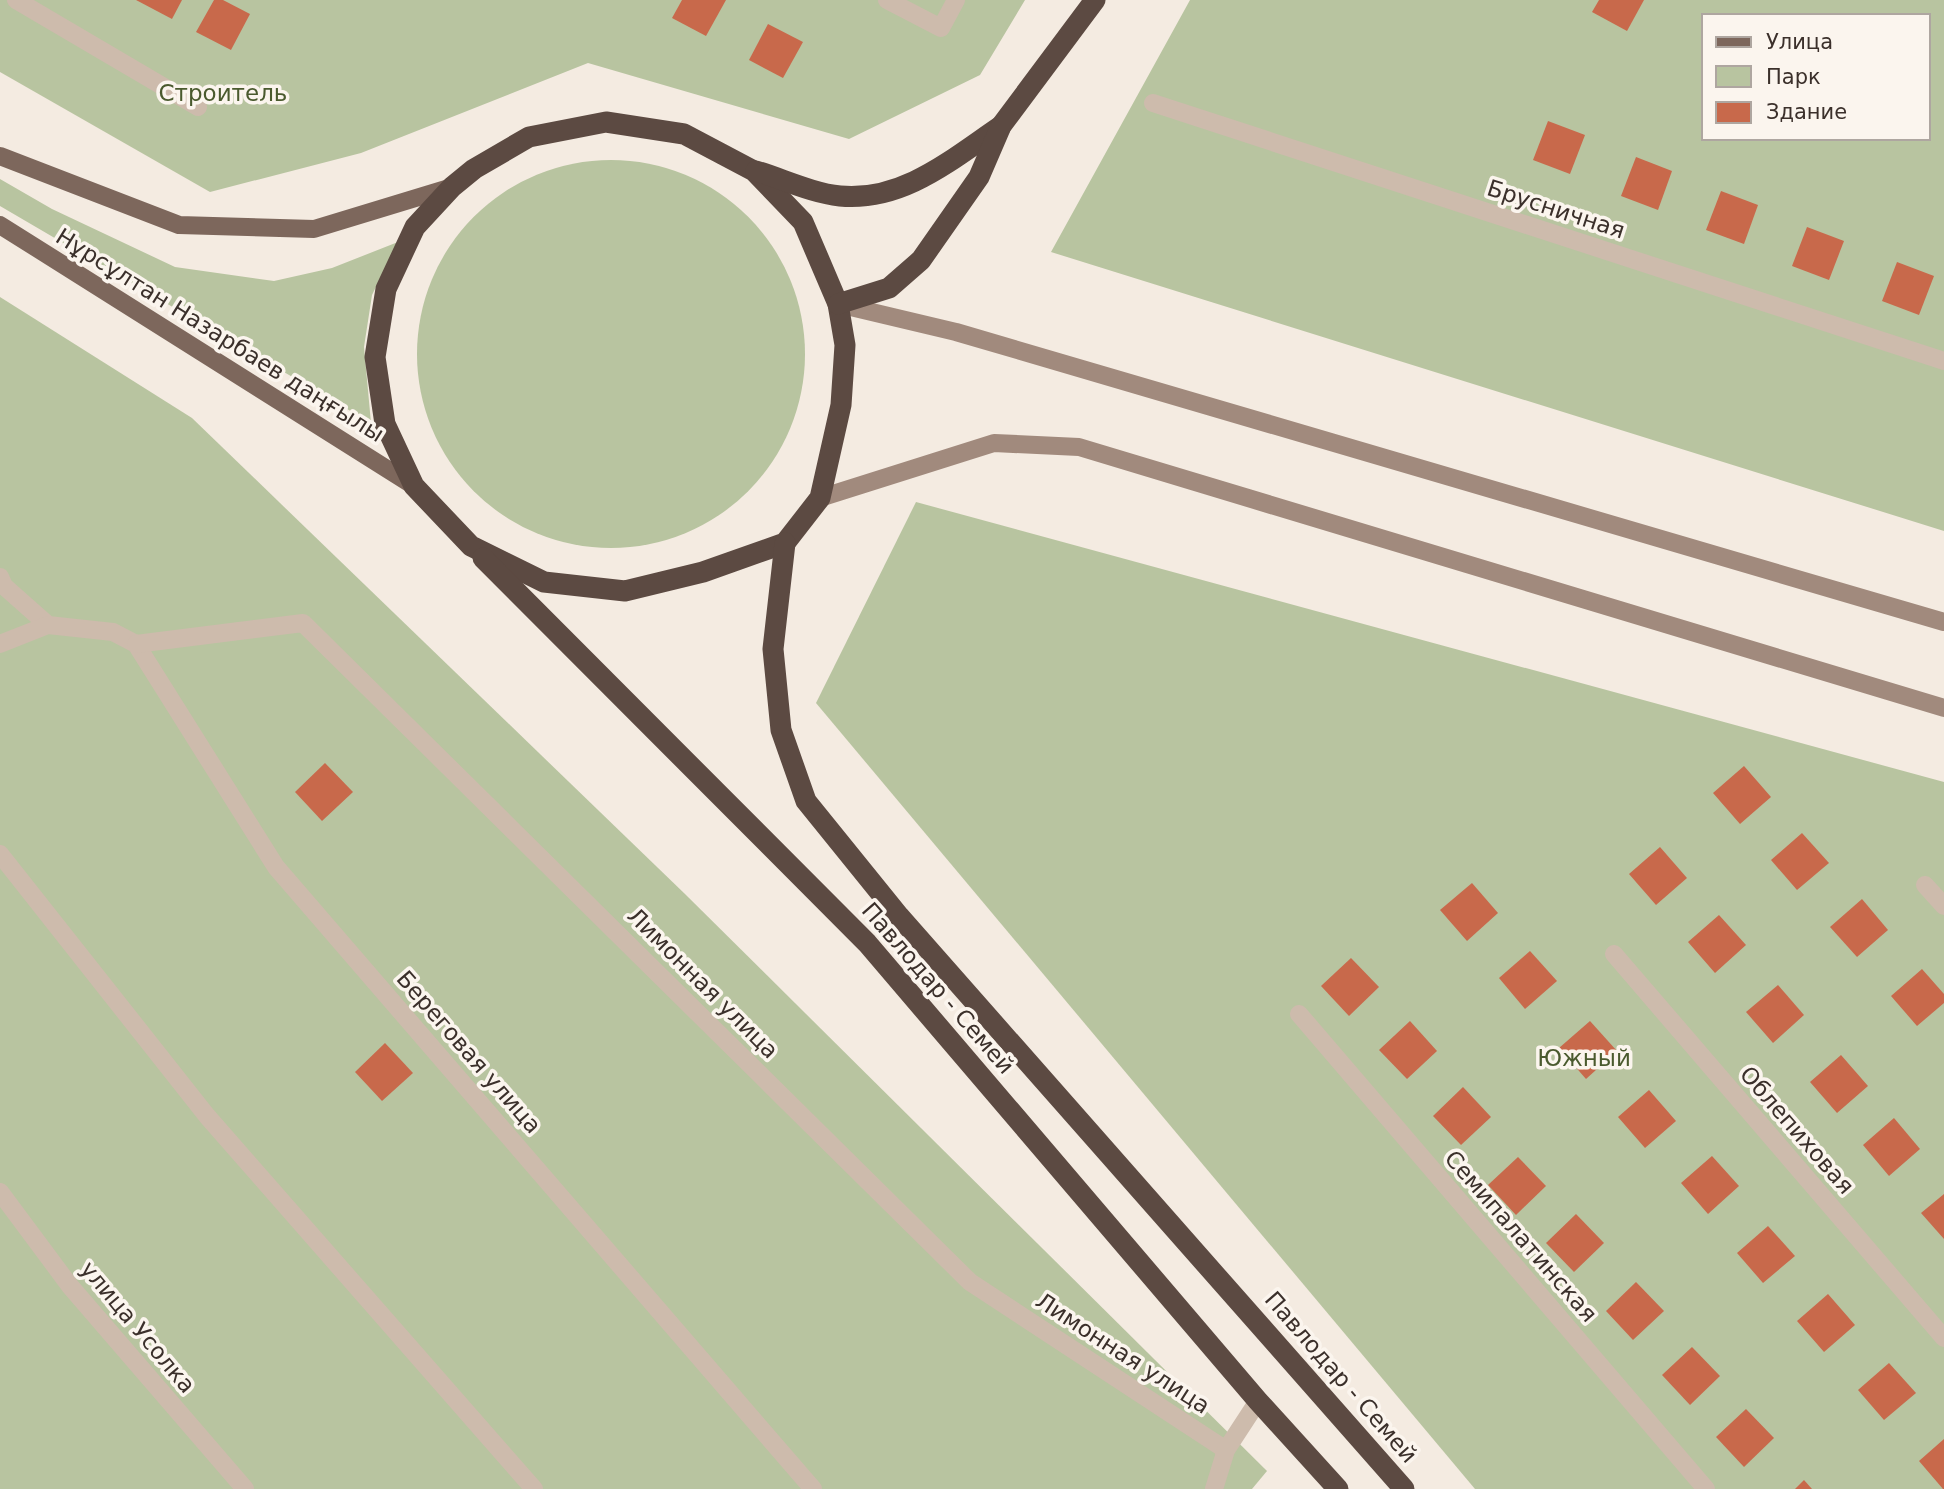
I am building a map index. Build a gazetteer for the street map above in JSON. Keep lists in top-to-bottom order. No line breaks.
{"streets":{"highway":["Павлодар - Семей"],"main road":["Нұрсұлтан Назарбаев даңғылы"],"street":["Брусничная","Лимонная улица","Береговая улица","Облепиховая","Семипалатинская","улица Усолка"]},"crossings":[["Нұрсұлтан Назарбаев даңғылы","Павлодар - Семей"],["Лимонная улица","Береговая улица"]],"parks":["Строитель","Южный"],"legend":["Улица","Парк","Здание"]}
